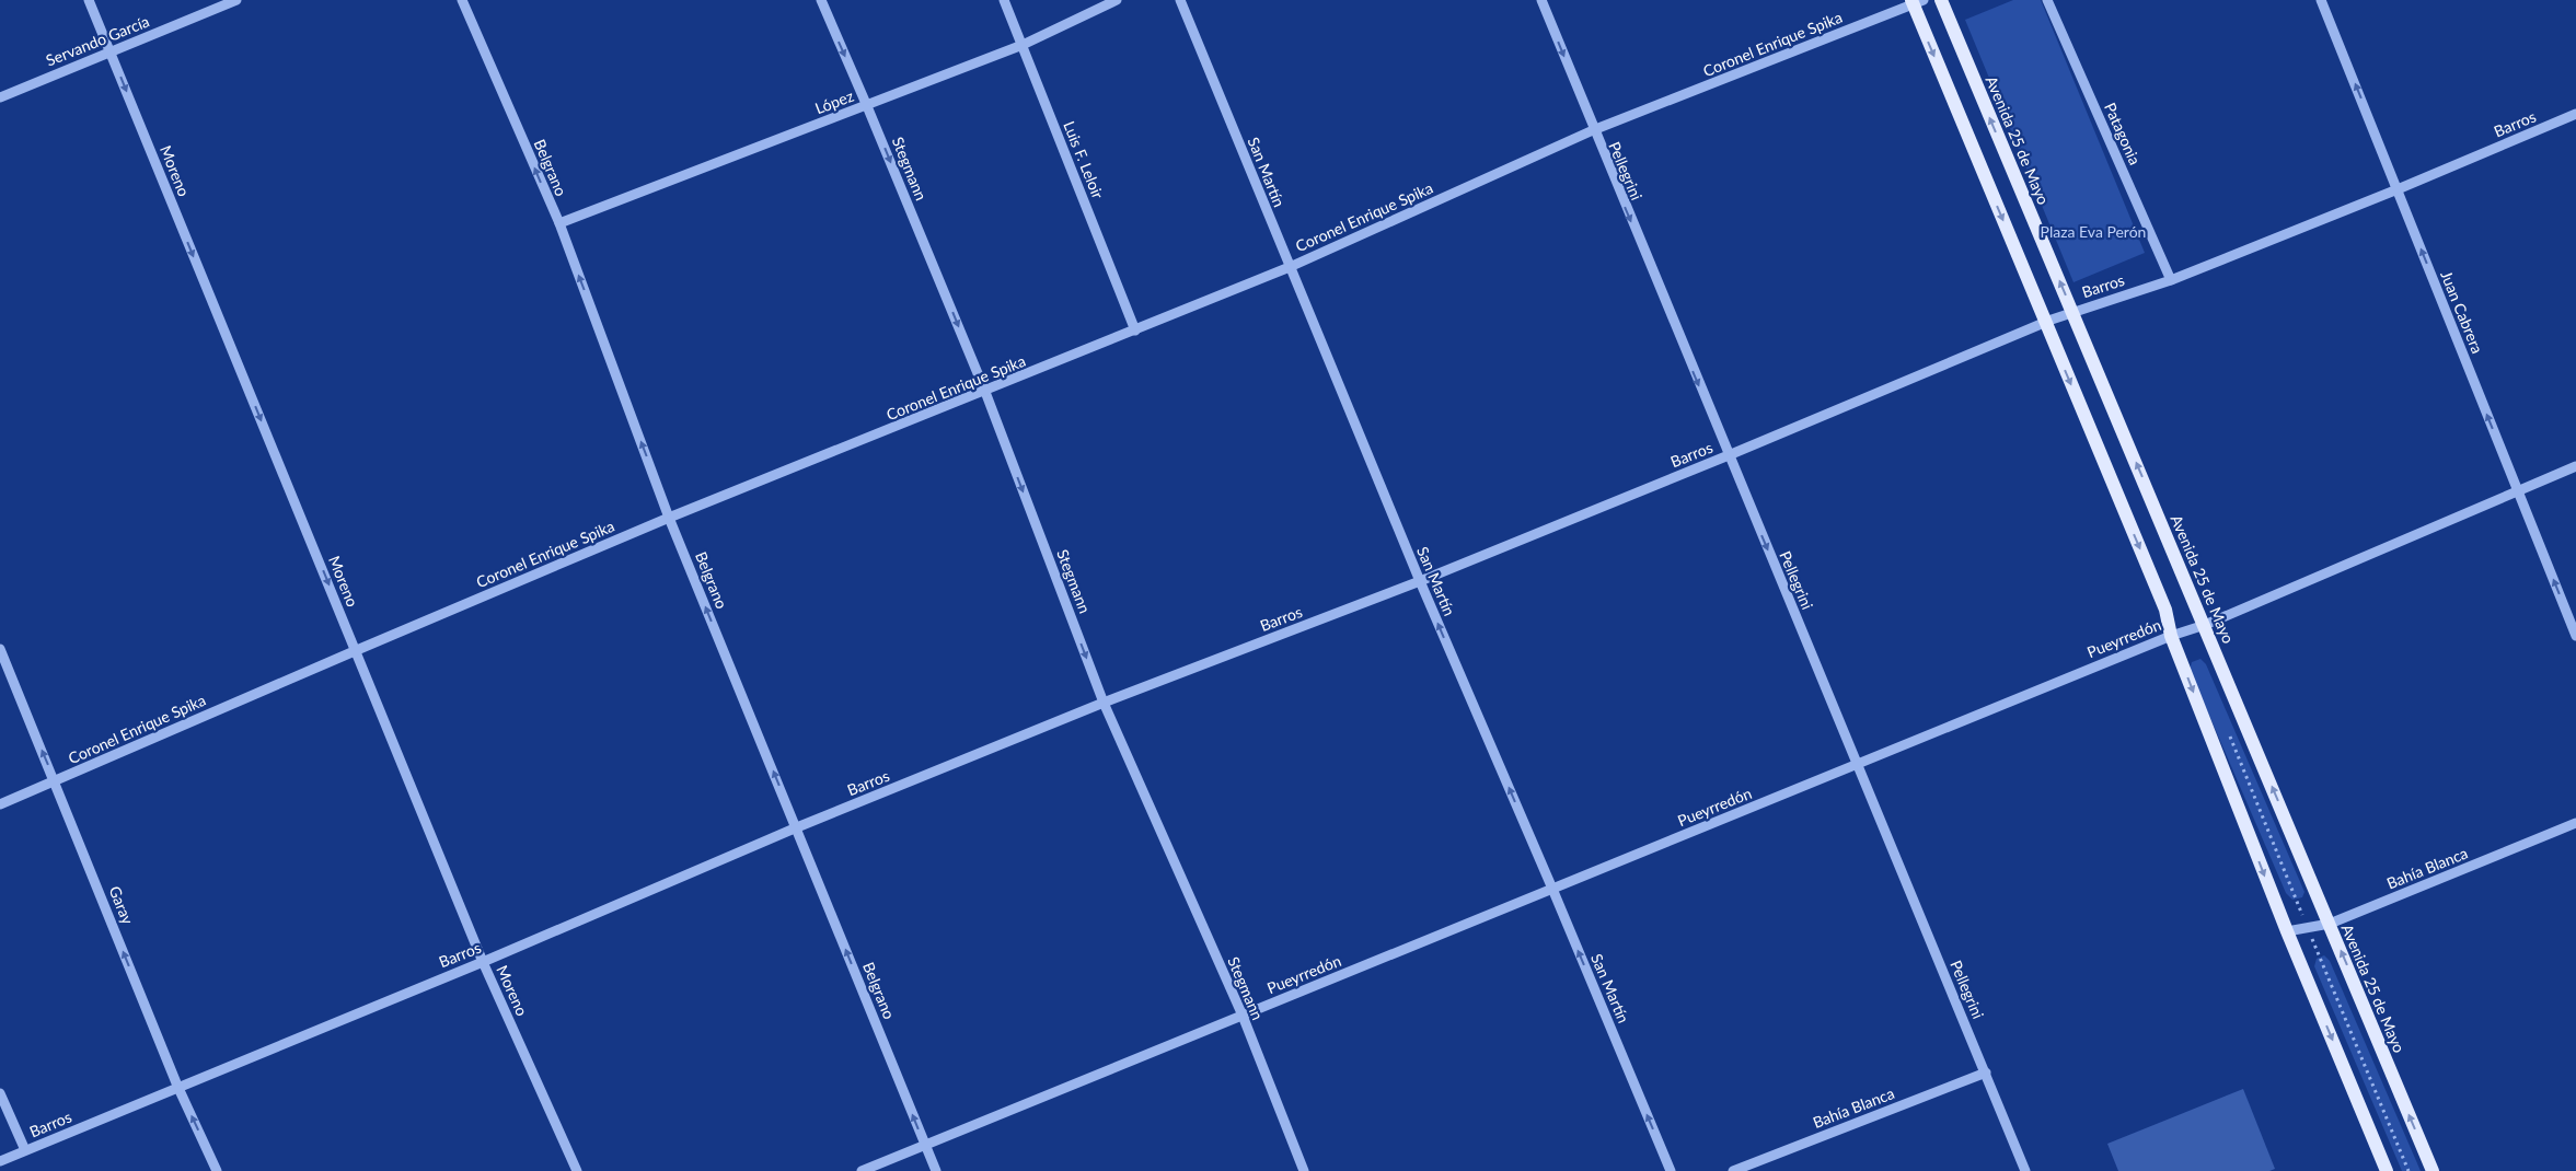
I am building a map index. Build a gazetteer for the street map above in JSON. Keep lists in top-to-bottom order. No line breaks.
{"streets":{"main road":["Avenida 25 de Mayo"],"street":["Servando García","Coronel Enrique Spika","López","Barros","Patagonia","Luis F. Leloir","Belgrano","Stegmann","Moreno","Pellegrini","San Martín","Juan Cabrera","Pueyrredón","Bahía Blanca","Garay"]},"crossings":[["Servando García","Moreno"],["Coronel Enrique Spika","Luis F. Leloir"],["Coronel Enrique Spika","Belgrano"],["Coronel Enrique Spika","Stegmann"],["Coronel Enrique Spika","Moreno"],["Coronel Enrique Spika","Pellegrini"],["Coronel Enrique Spika","San Martín"],["Coronel Enrique Spika","Garay"],["López","Luis F. Leloir"],["López","Belgrano"],["López","Stegmann"],["Barros","Patagonia"],["Barros","Avenida 25 de Mayo"],["Barros","Belgrano"],["Barros","Stegmann"],["Barros","Moreno"],["Barros","Pellegrini"],["Barros","San Martín"],["Barros","Juan Cabrera"],["Barros","Garay"],["Avenida 25 de Mayo","Pueyrredón"],["Avenida 25 de Mayo","Bahía Blanca"],["Belgrano","Pueyrredón"],["Stegmann","Pueyrredón"],["Pellegrini","Pueyrredón"],["Pellegrini","Bahía Blanca"],["San Martín","Pueyrredón"],["Juan Cabrera","Pueyrredón"]],"one_way":["Belgrano","Stegmann","Moreno","Pellegrini","San Martín","Juan Cabrera","Garay"],"parks":["Plaza Eva Perón"]}
